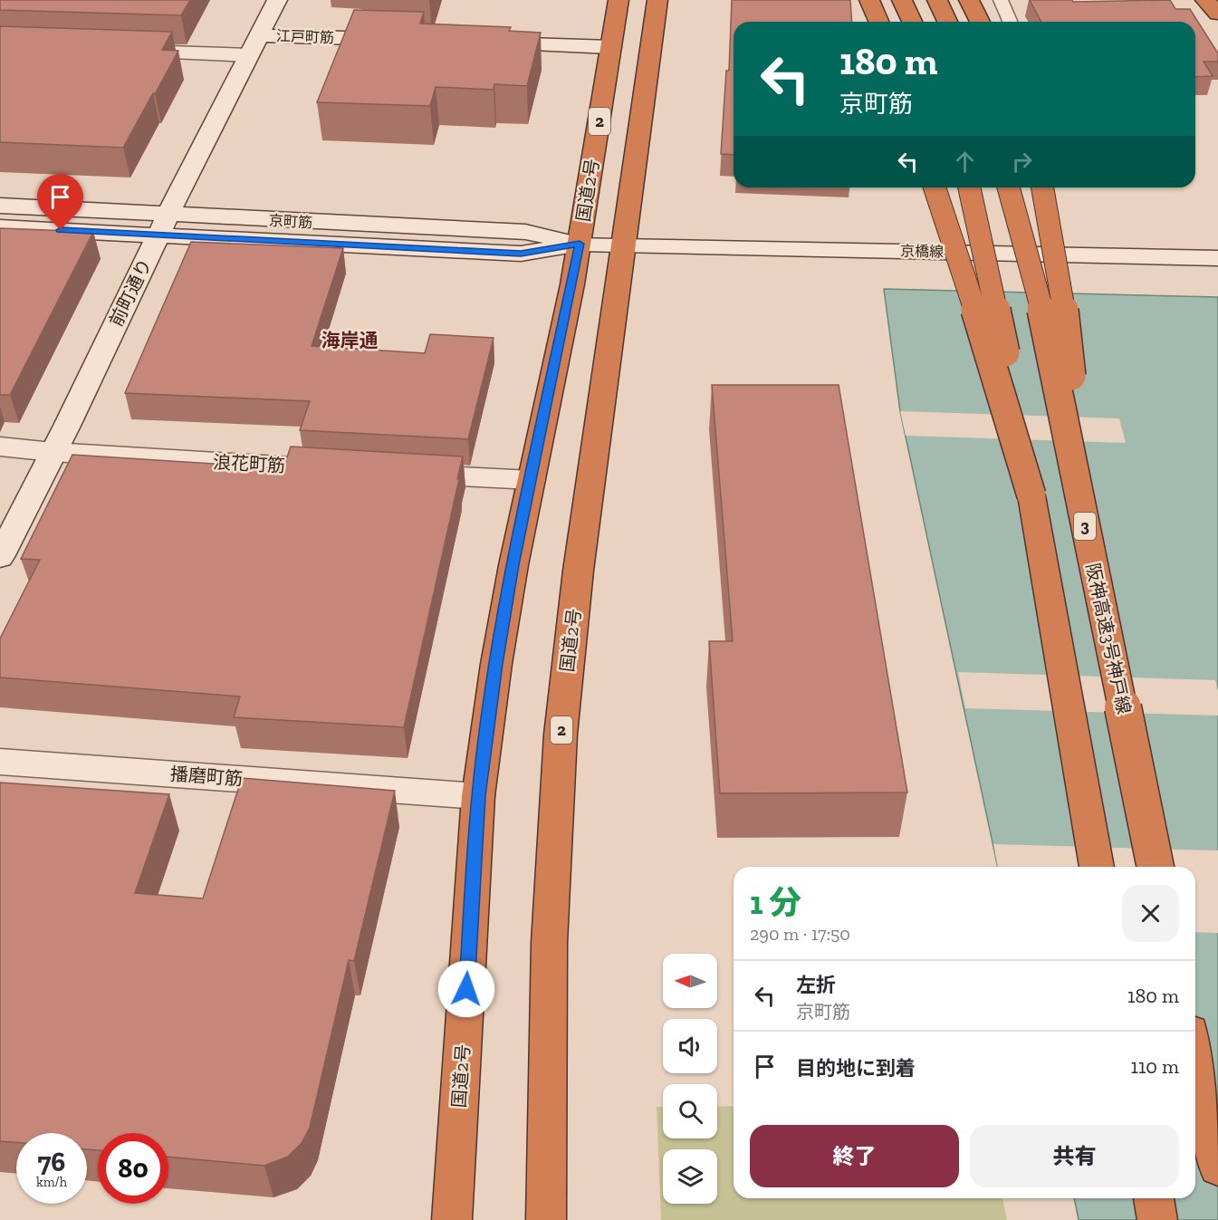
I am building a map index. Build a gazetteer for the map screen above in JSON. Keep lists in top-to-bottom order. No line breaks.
{"streets":{"highway":["2","国道2号","3","阪神高速3号神戸線"],"street":["江戸町筋","京町筋","京橋線","前町通り","浪花町筋","播磨町筋"]},"crossings":[["江戸町筋","前町通り"],["国道2号","京町筋"],["国道2号","京橋線"],["国道2号","播磨町筋"],["京町筋","京橋線"],["京町筋","前町通り"],["前町通り","浪花町筋"],["3","阪神高速3号神戸線"]],"districts":["海岸通"],"north":"left","page":{"turn":["180 m","京町筋"],"heading":["1 分","290 m · 17:50"],"list":[{"name":"左折","note":"京町筋","value":"180 m"},{"name":"目的地に到着","value":"110 m"}],"buttons":["終了","共有"],"speed":"76 km/h","limit":"80"}}
